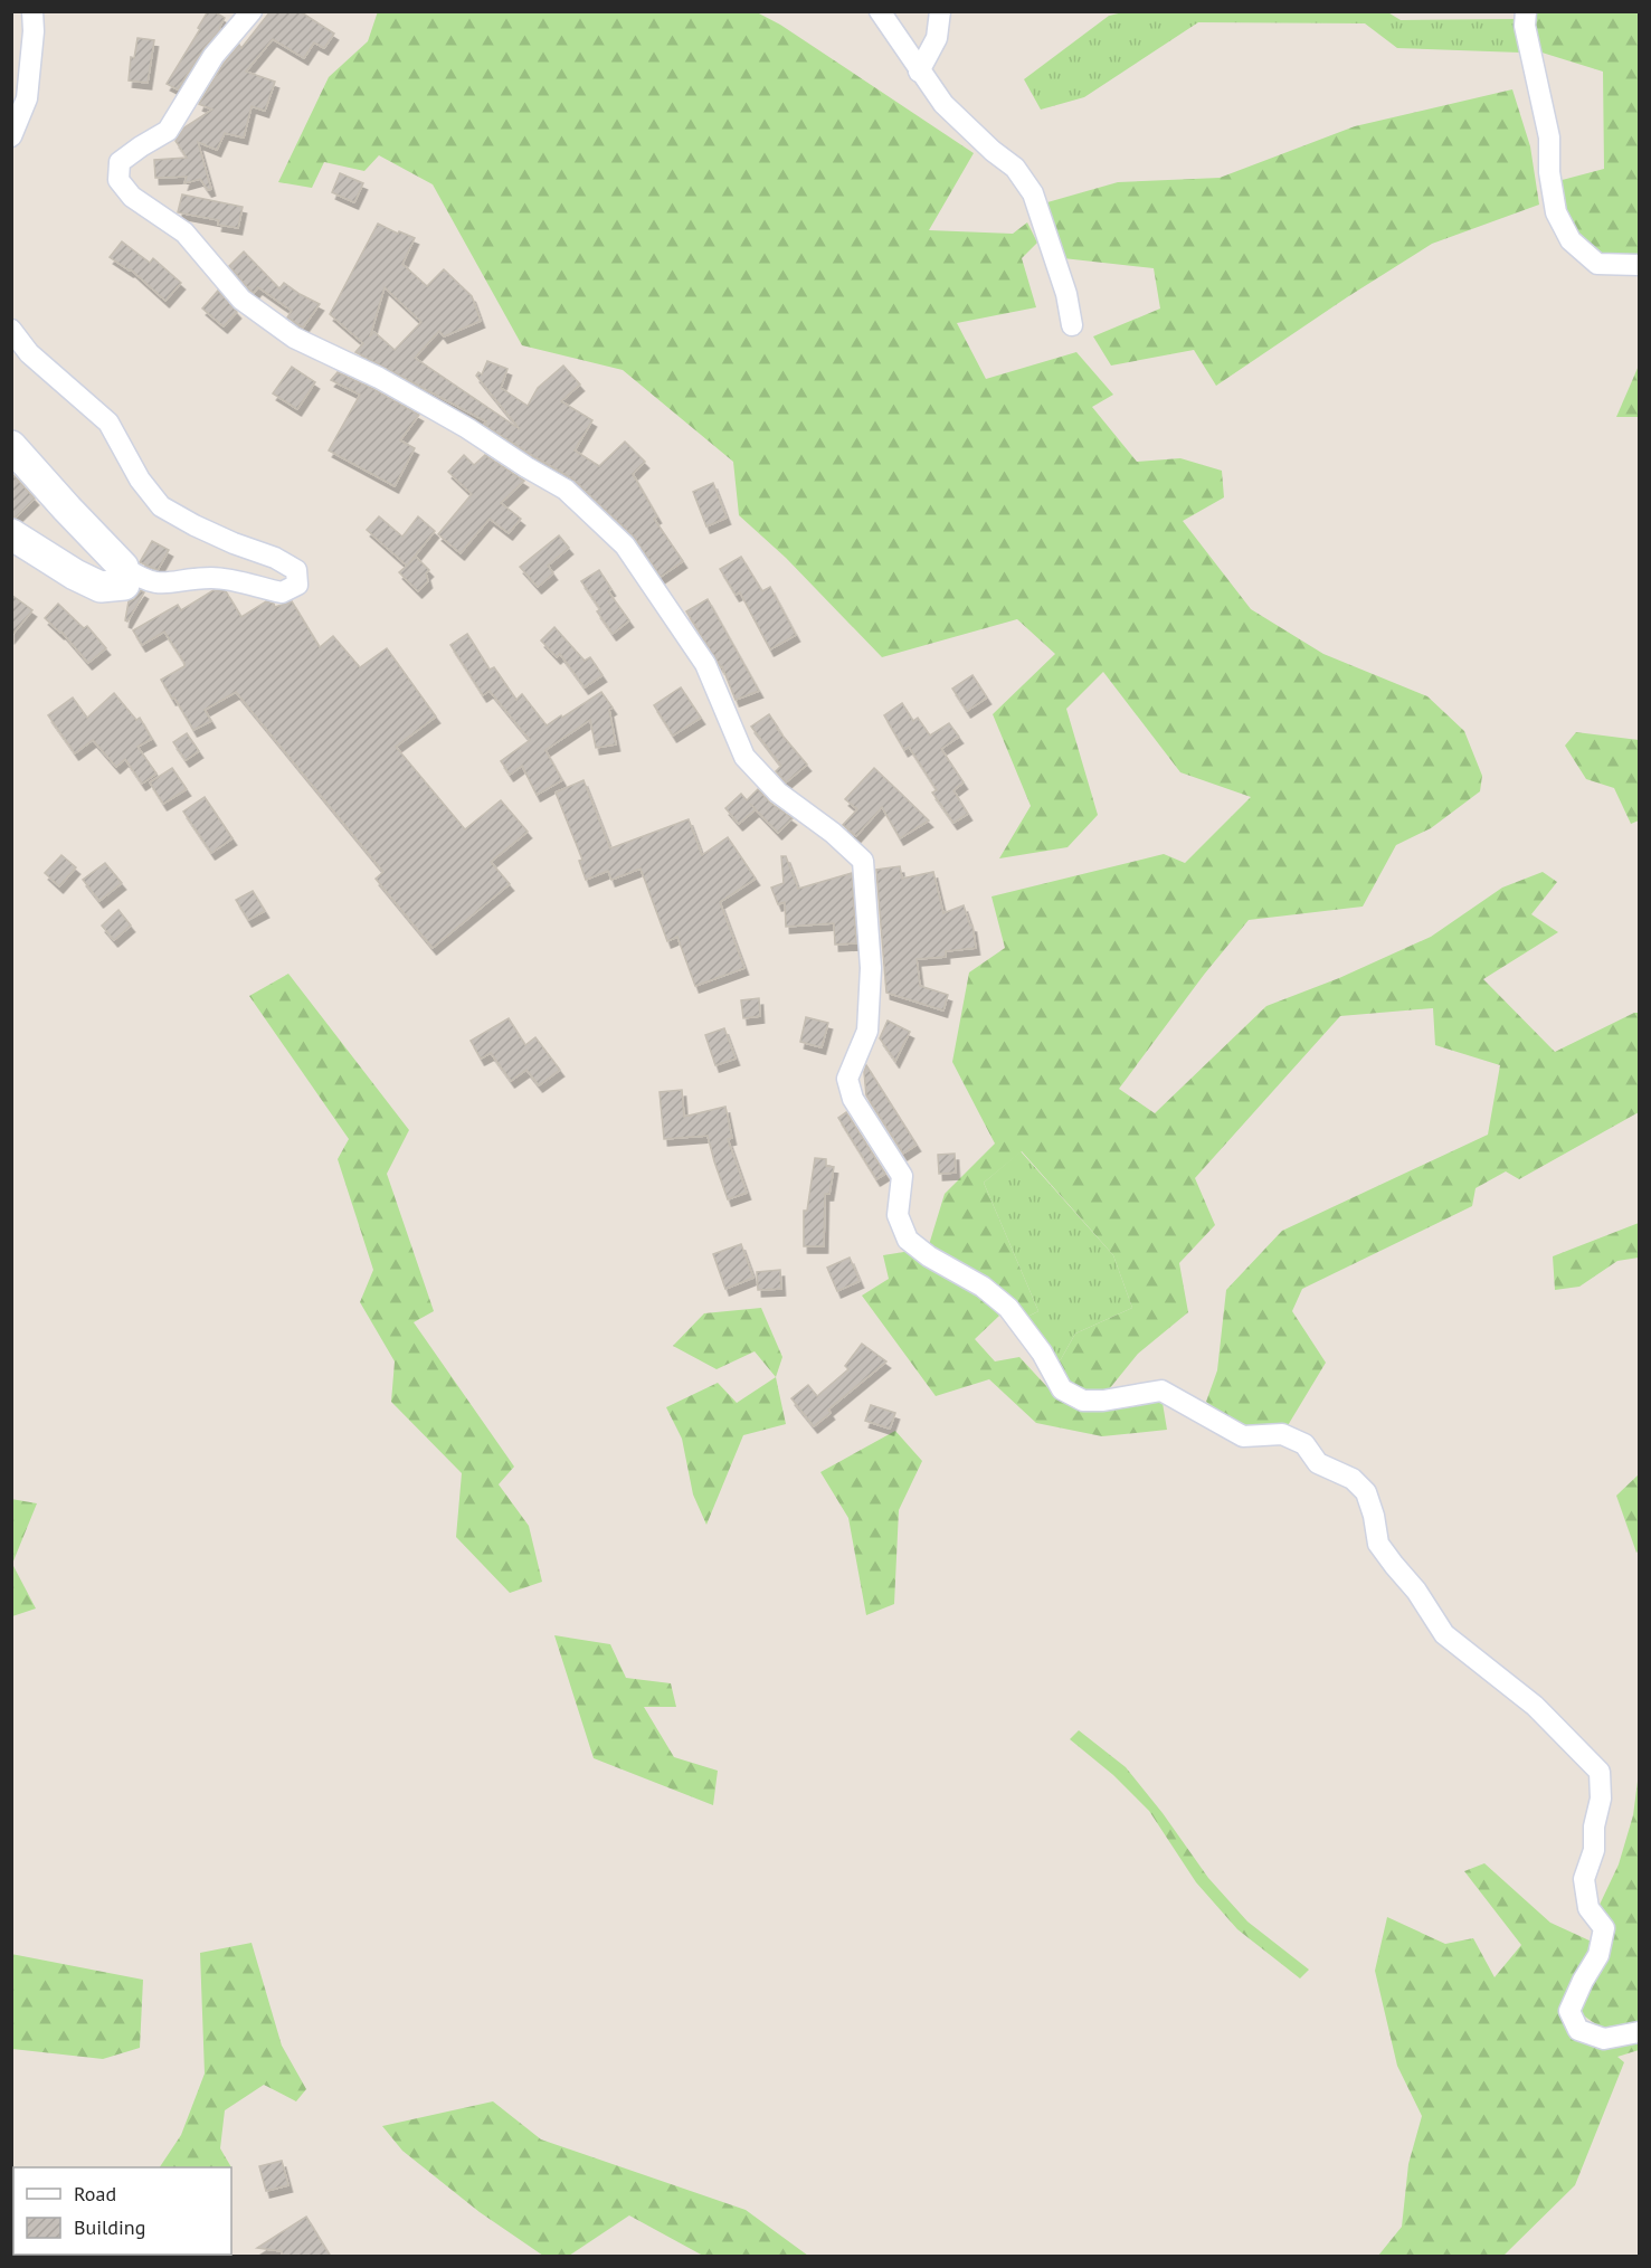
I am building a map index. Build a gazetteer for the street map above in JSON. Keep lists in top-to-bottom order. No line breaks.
{"legend":["Road","Building"]}
